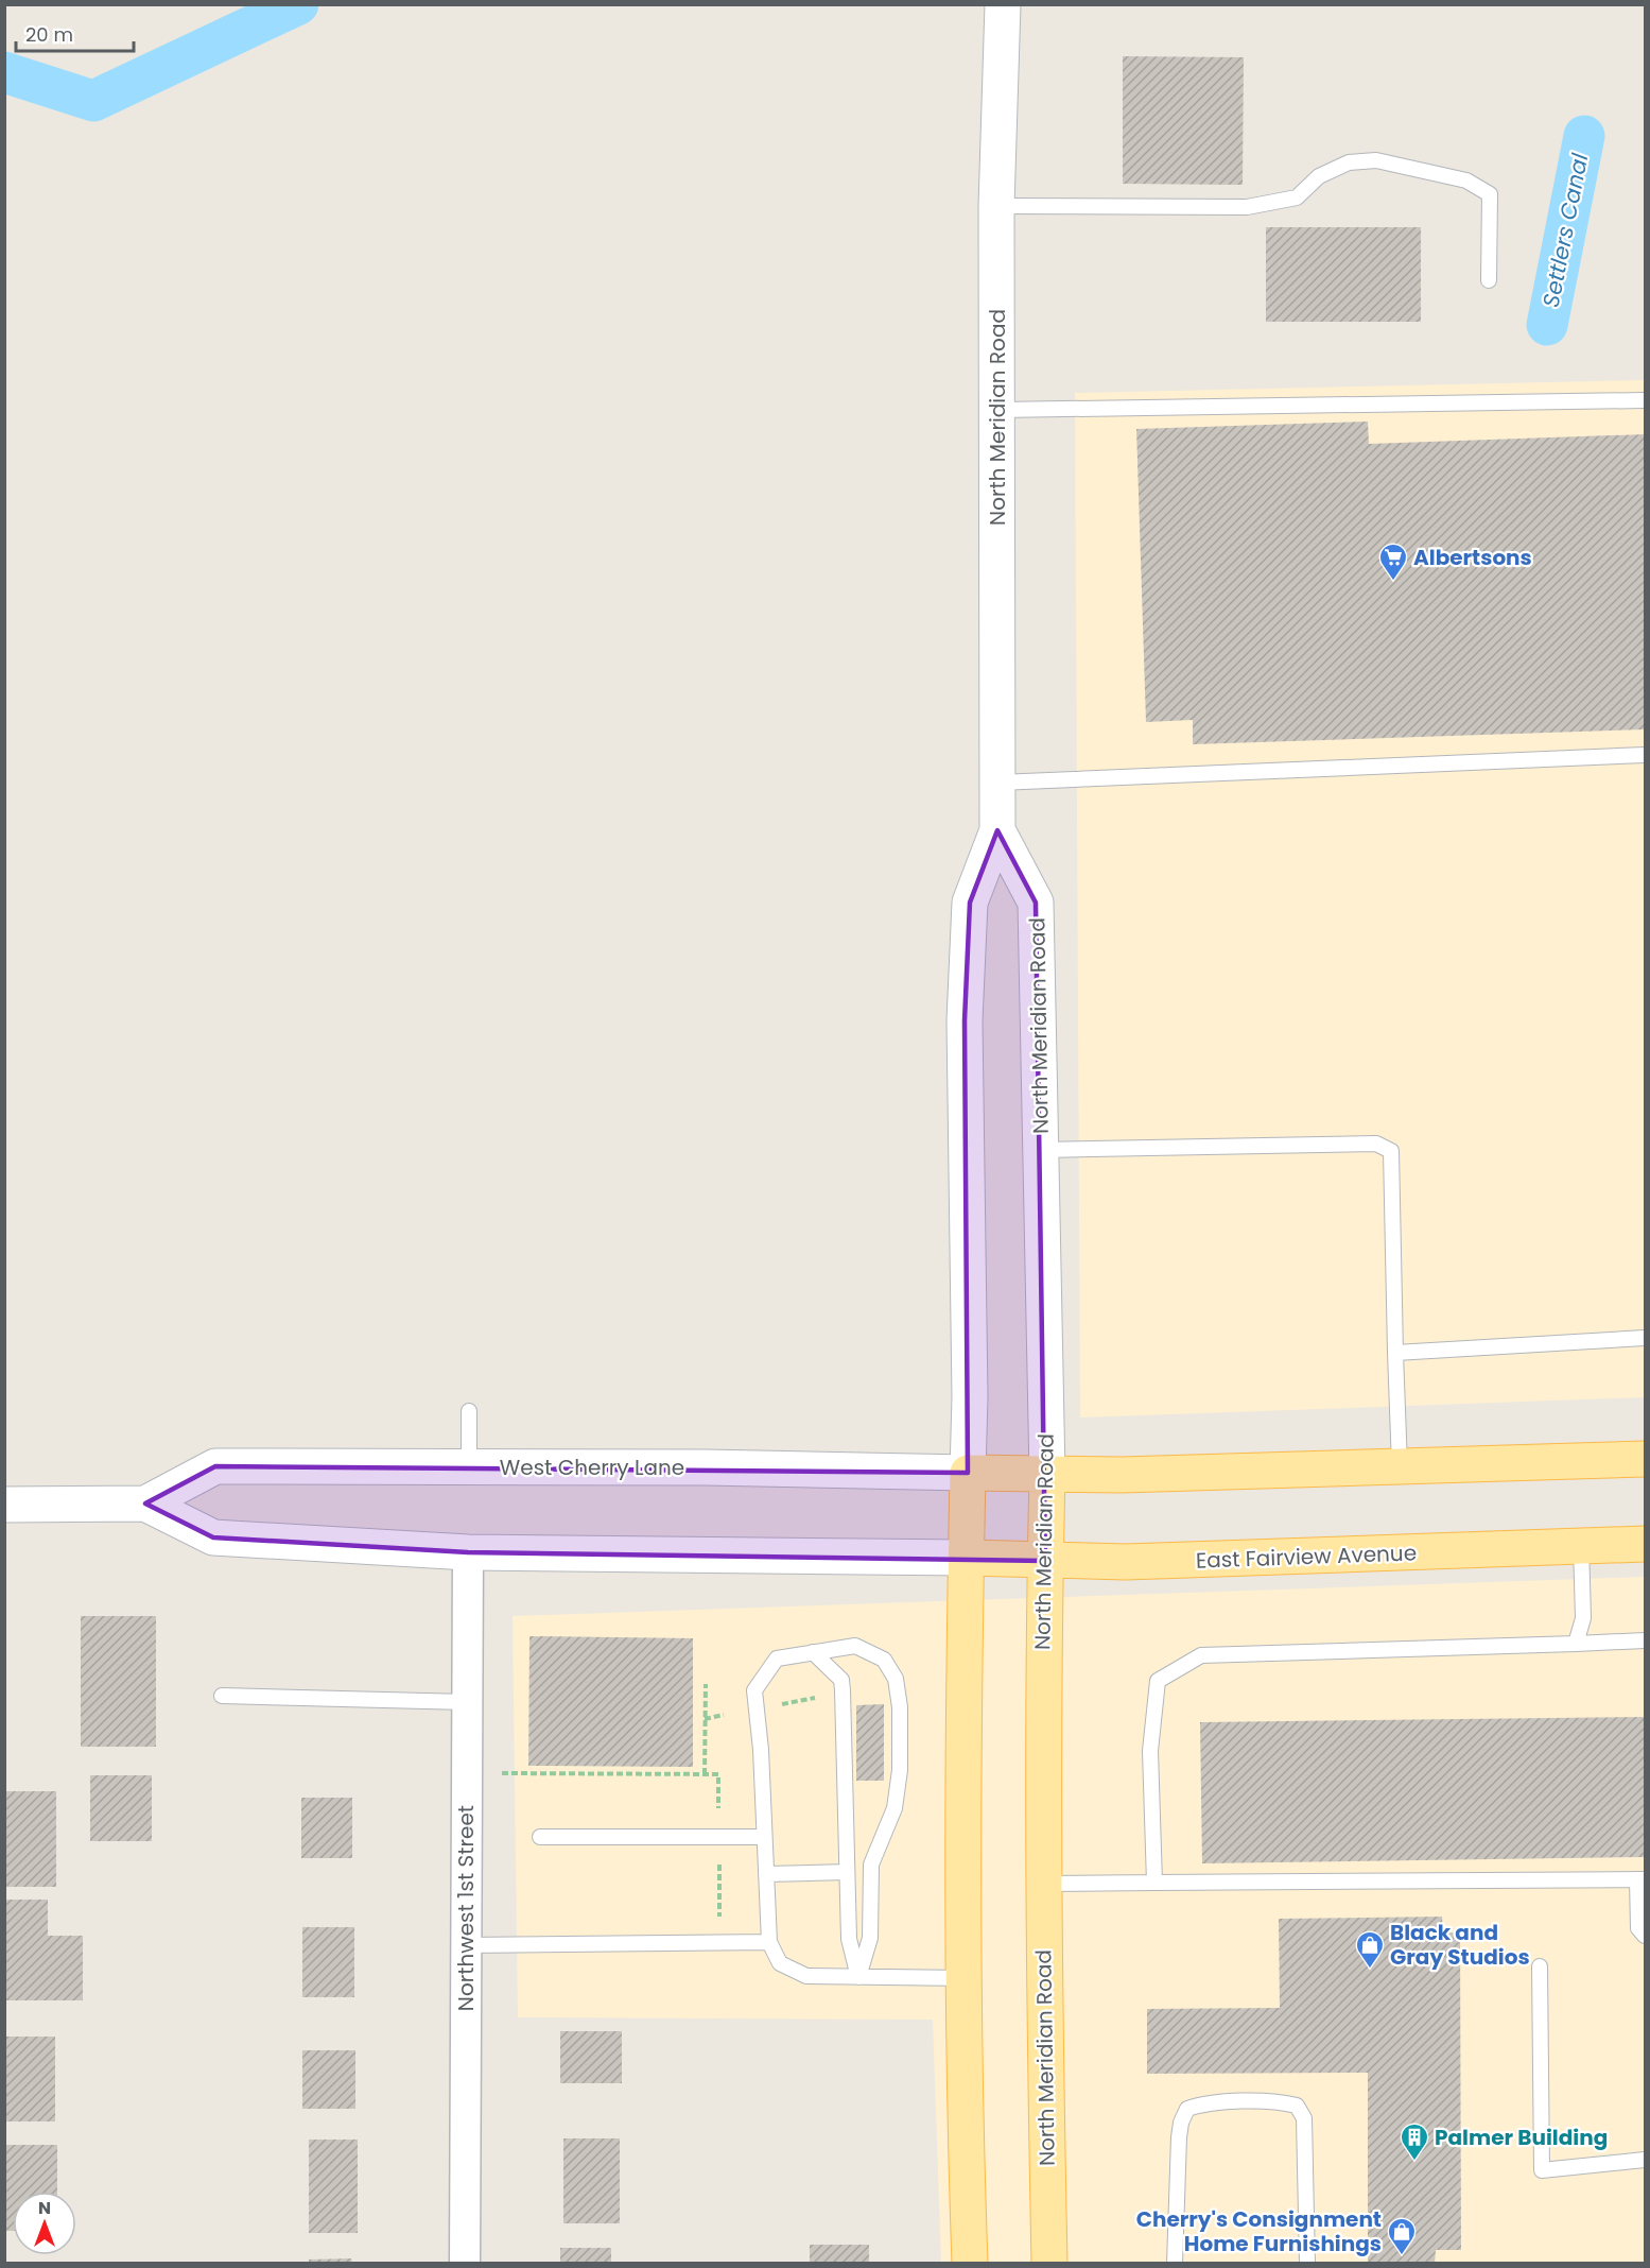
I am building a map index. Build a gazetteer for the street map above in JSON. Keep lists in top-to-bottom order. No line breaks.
{"streets":{"main road":["North Meridian Road","West Cherry Lane","East Fairview Avenue"],"street":["Northwest 1st Street"]},"crossings":[["North Meridian Road","West Cherry Lane"],["North Meridian Road","East Fairview Avenue"],["West Cherry Lane","East Fairview Avenue"],["West Cherry Lane","Northwest 1st Street"]],"water":["Settlers Canal"],"places":{"supermarket":["Albertsons"],"shop":["Black and Gray Studios","Cherry's Consignment Home Furnishings"],"building":["Palmer Building"]},"scale_bar":"20 m","north":"top"}
